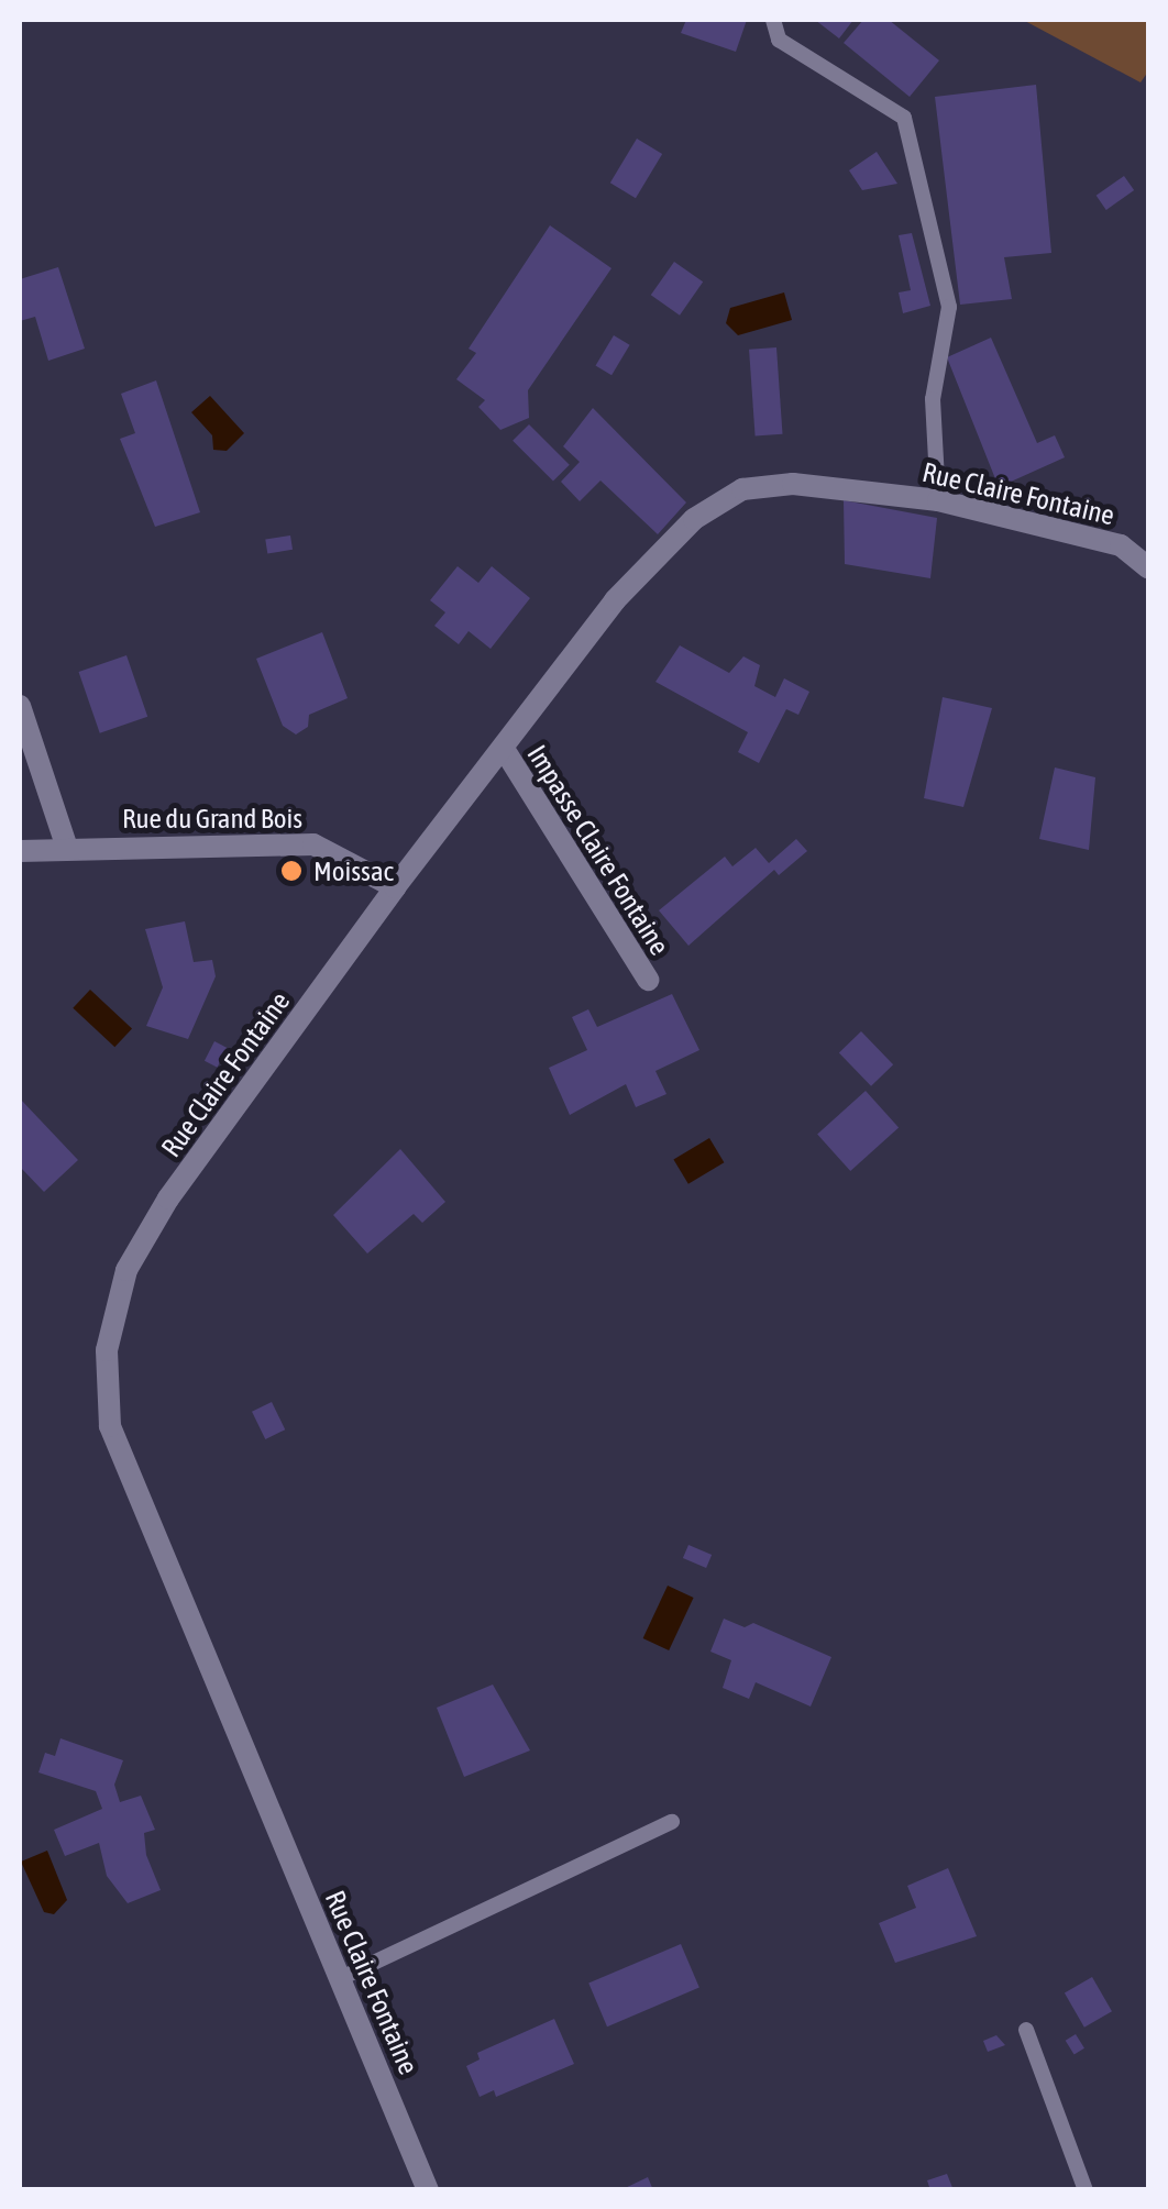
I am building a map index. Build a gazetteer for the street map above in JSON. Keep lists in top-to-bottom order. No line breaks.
{"streets":{"street":["Rue Claire Fontaine","Rue du Grand Bois","Impasse Claire Fontaine"]},"crossings":[["Rue Claire Fontaine","Rue du Grand Bois"],["Rue Claire Fontaine","Impasse Claire Fontaine"]],"places":["Moissac"]}
